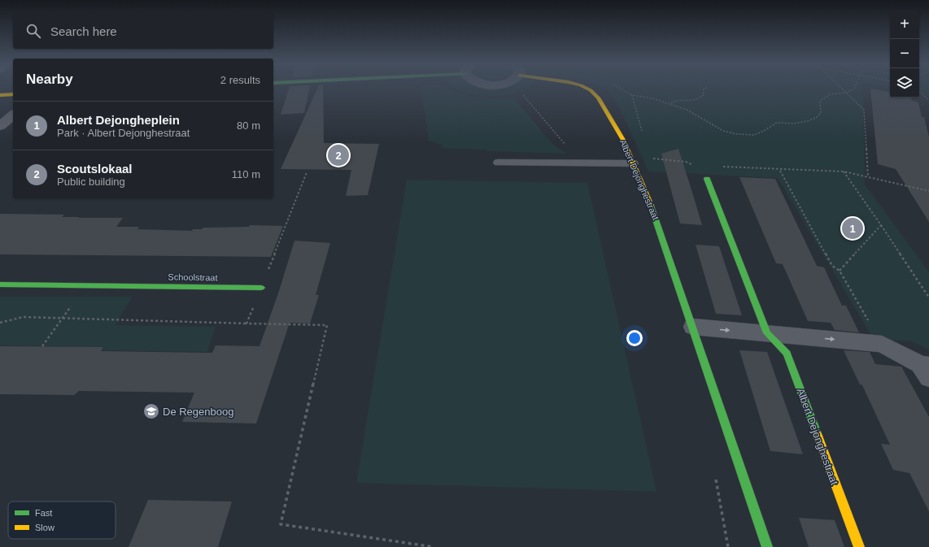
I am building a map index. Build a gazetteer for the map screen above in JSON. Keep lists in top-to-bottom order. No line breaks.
{"streets":{"street":["Albert Dejonghestraat","Schoolstraat"]},"places":{"school or university":["De Regenboog"]},"legend":["Fast","Slow"],"page":{"map_buttons":["+","−"],"search":"Search here","heading":["Nearby","2 results"],"list":[{"mark":"1","name":"Albert Dejongheplein","note":"Park · Albert Dejonghestraat","value":"80 m"},{"mark":"2","name":"Scoutslokaal","note":"Public building","value":"110 m"}],"pins":["2","1"]}}
